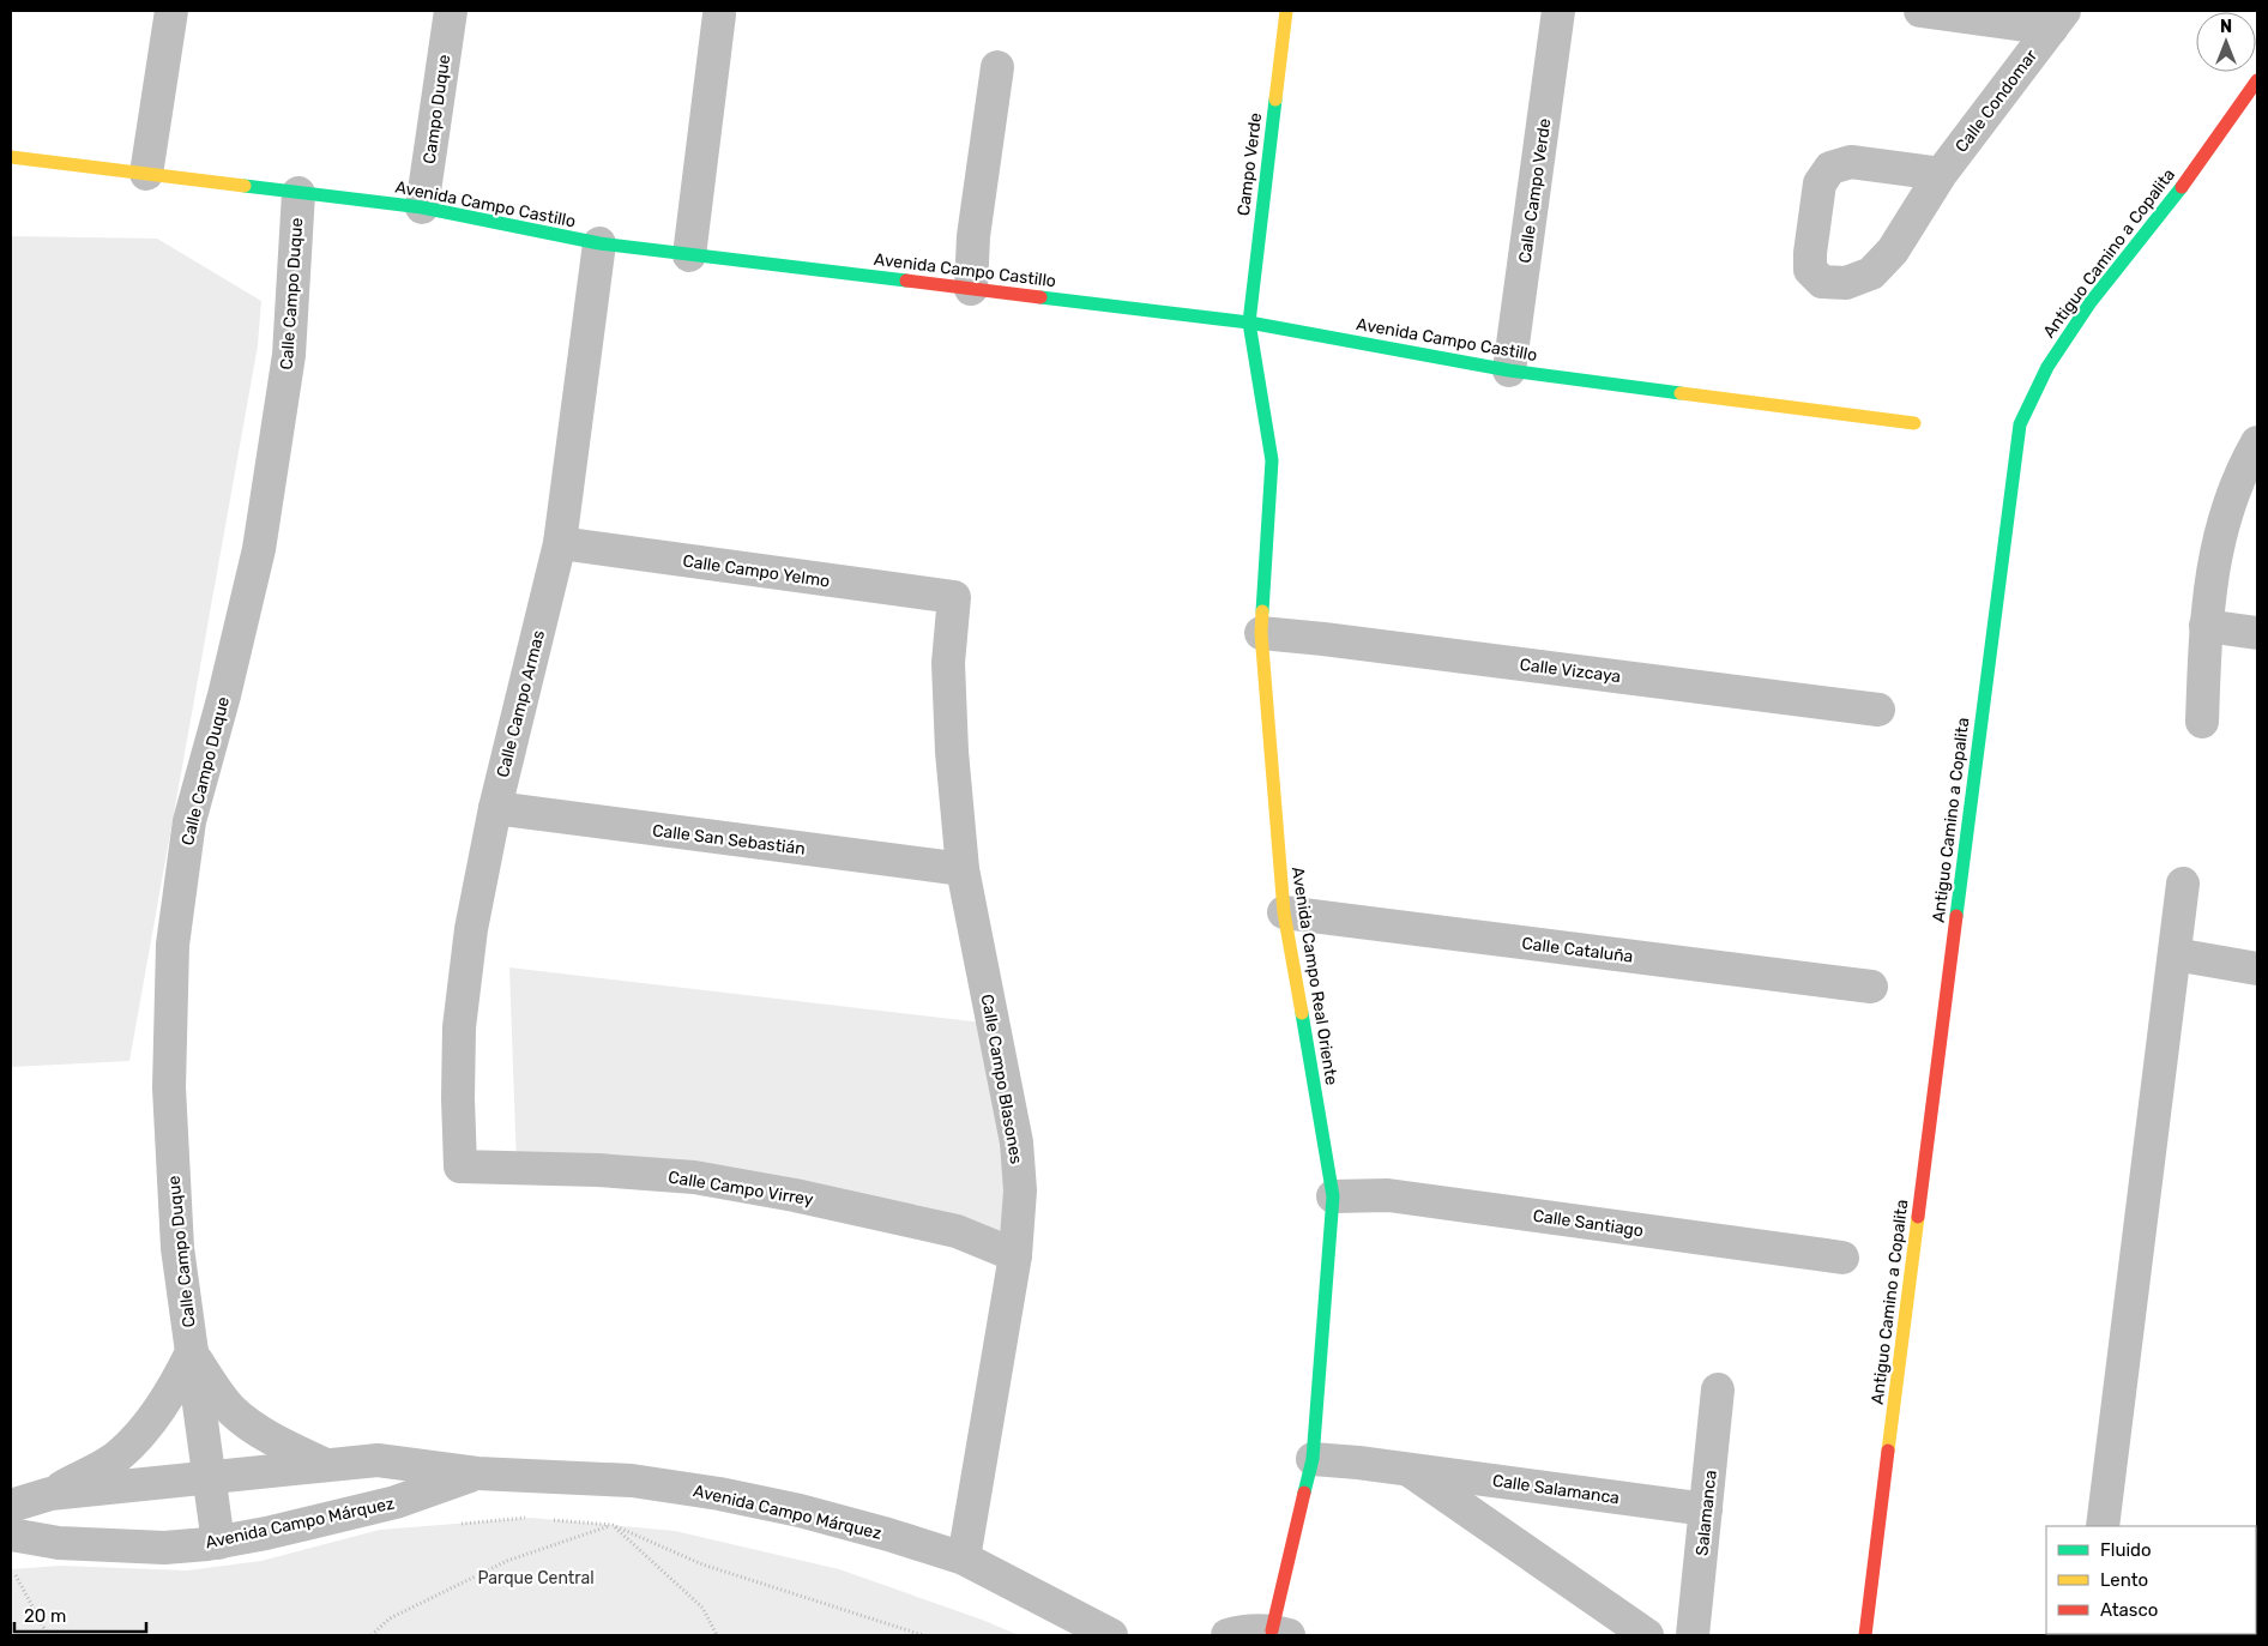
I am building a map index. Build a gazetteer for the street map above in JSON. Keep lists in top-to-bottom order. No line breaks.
{"streets":{"street":["Calle Condomar","Campo Duque","Campo Verde","Calle Campo Verde","Avenida Campo Castillo","Antiguo Camino a Copalita","Calle Campo Duque","Calle Campo Yelmo","Calle Vizcaya","Calle Campo Armas","Calle San Sebastián","Calle Cataluña","Avenida Campo Real Oriente","Calle Campo Blasones","Calle Campo Virrey","Calle Santiago","Calle Salamanca","Avenida Campo Márquez","Salamanca"]},"crossings":[["Campo Duque","Avenida Campo Castillo"],["Campo Verde","Avenida Campo Castillo"],["Campo Verde","Avenida Campo Real Oriente"],["Calle Campo Verde","Avenida Campo Castillo"],["Avenida Campo Castillo","Calle Campo Duque"],["Avenida Campo Castillo","Calle Campo Armas"],["Avenida Campo Castillo","Avenida Campo Real Oriente"],["Calle Campo Duque","Avenida Campo Márquez"],["Calle Campo Yelmo","Calle Campo Armas"],["Calle Campo Yelmo","Calle Campo Blasones"],["Calle Vizcaya","Avenida Campo Real Oriente"],["Calle Campo Armas","Calle San Sebastián"],["Calle Campo Armas","Calle Campo Virrey"],["Calle San Sebastián","Calle Campo Blasones"],["Calle Cataluña","Avenida Campo Real Oriente"],["Avenida Campo Real Oriente","Calle Santiago"],["Avenida Campo Real Oriente","Calle Salamanca"],["Calle Campo Blasones","Calle Campo Virrey"],["Calle Campo Blasones","Avenida Campo Márquez"],["Calle Salamanca","Salamanca"]],"parks":["Parque Central"],"legend":["Fluido","Lento","Atasco"],"scale_bar":"20 m","north":"top"}
